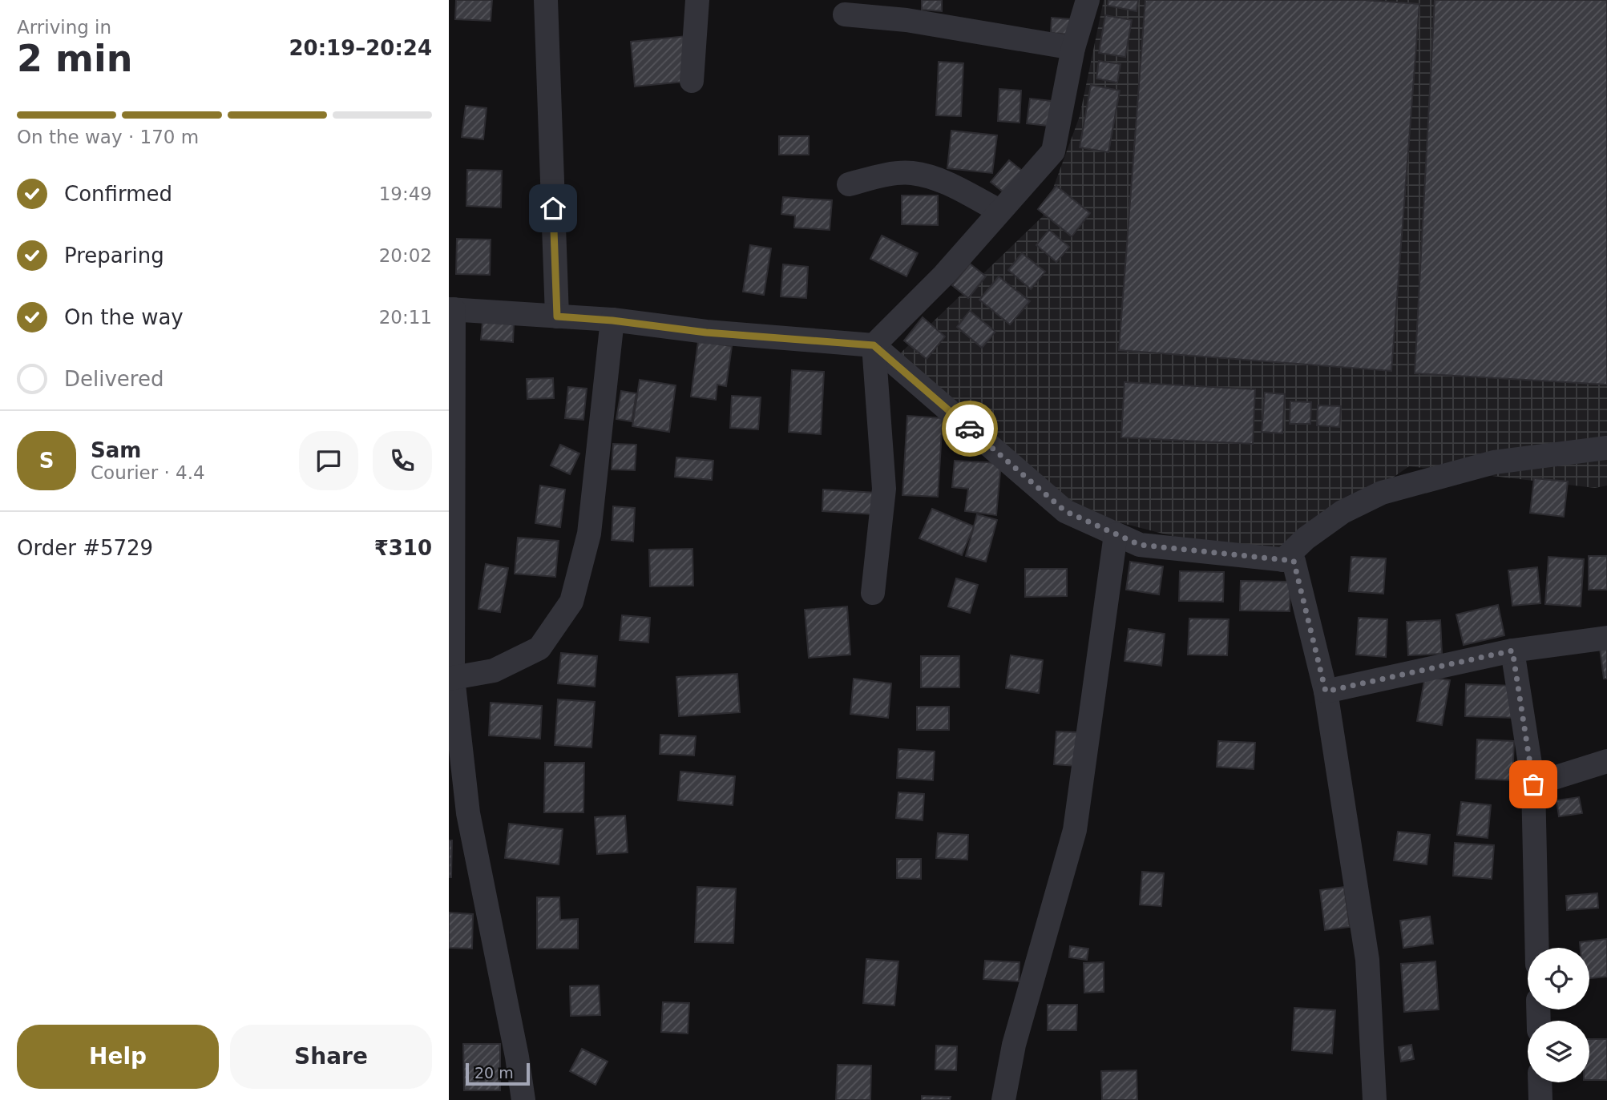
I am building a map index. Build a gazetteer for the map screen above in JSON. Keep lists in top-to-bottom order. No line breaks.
{"scale_bar":"20 m","page":{"heading":["2 min","Arriving in","20:19–20:24"],"panel":["Sam","Courier · 4.4","Order #5729","₹310"],"bar":"On the way · 170 m","list":[["Confirmed","19:49"],["Preparing","20:02"],["On the way","20:11"],"Delivered"],"round":"S","buttons":["Help","Share"],"scale":"20 m"}}
